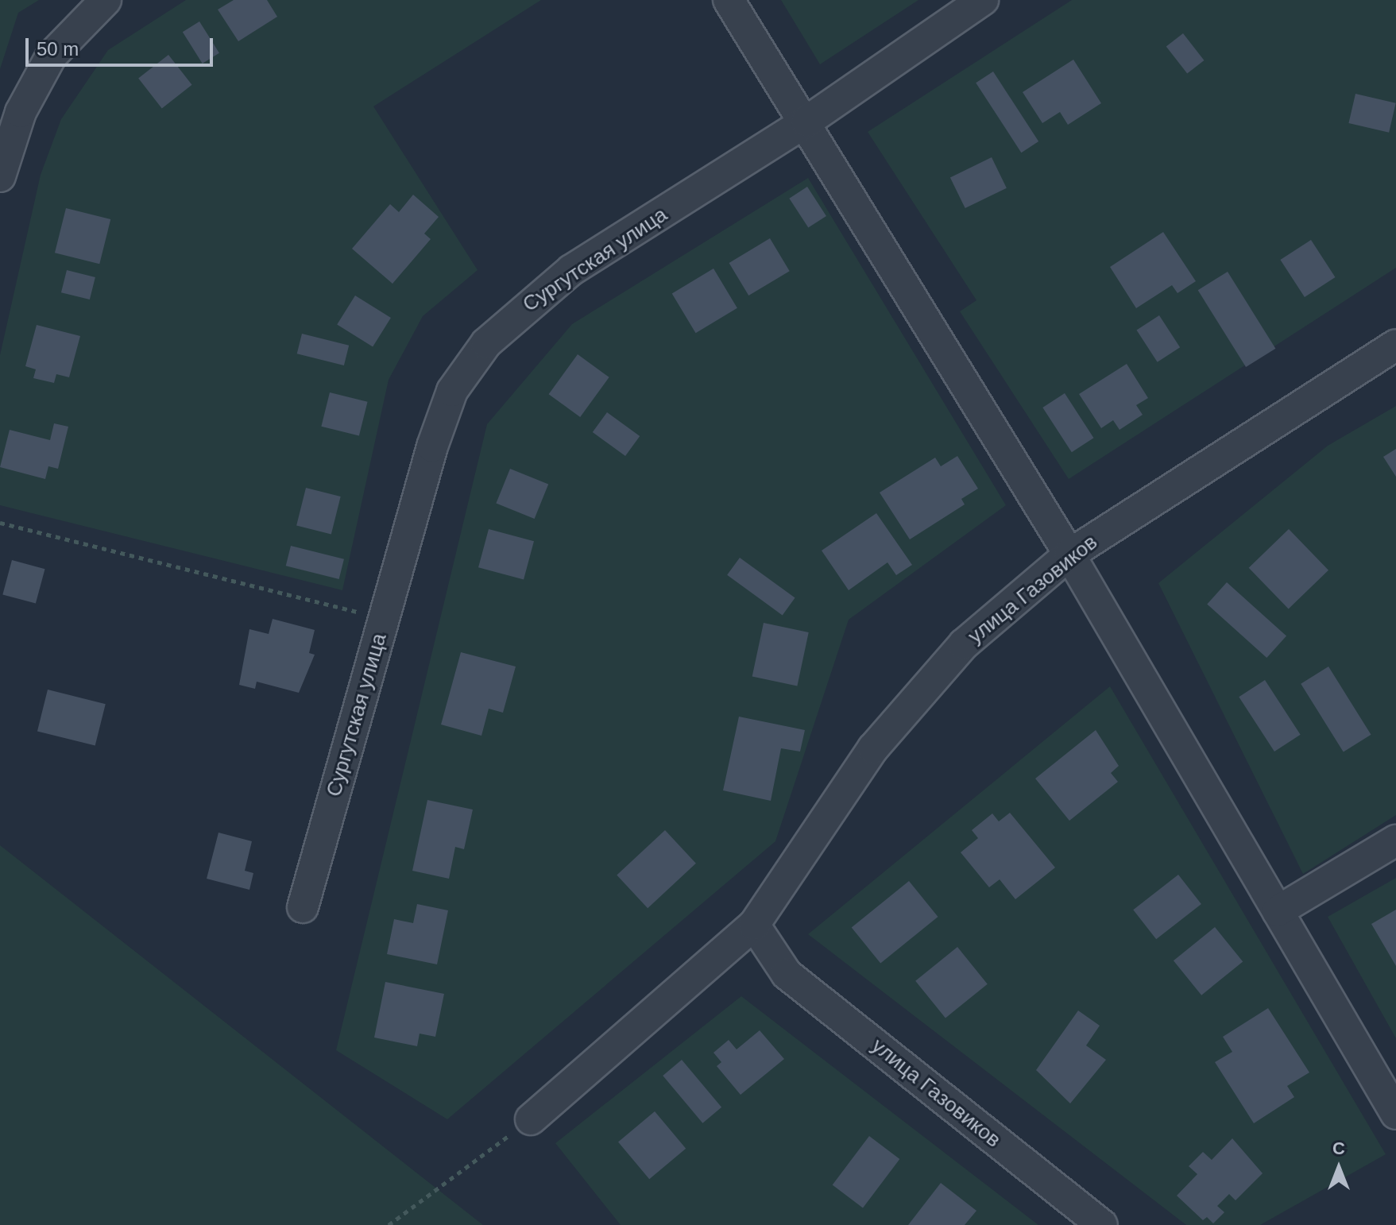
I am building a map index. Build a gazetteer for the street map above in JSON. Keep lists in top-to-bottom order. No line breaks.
{"streets":{"street":["Сургутская улица","улица Газовиков"]},"scale_bar":"50 m","north":"top"}
